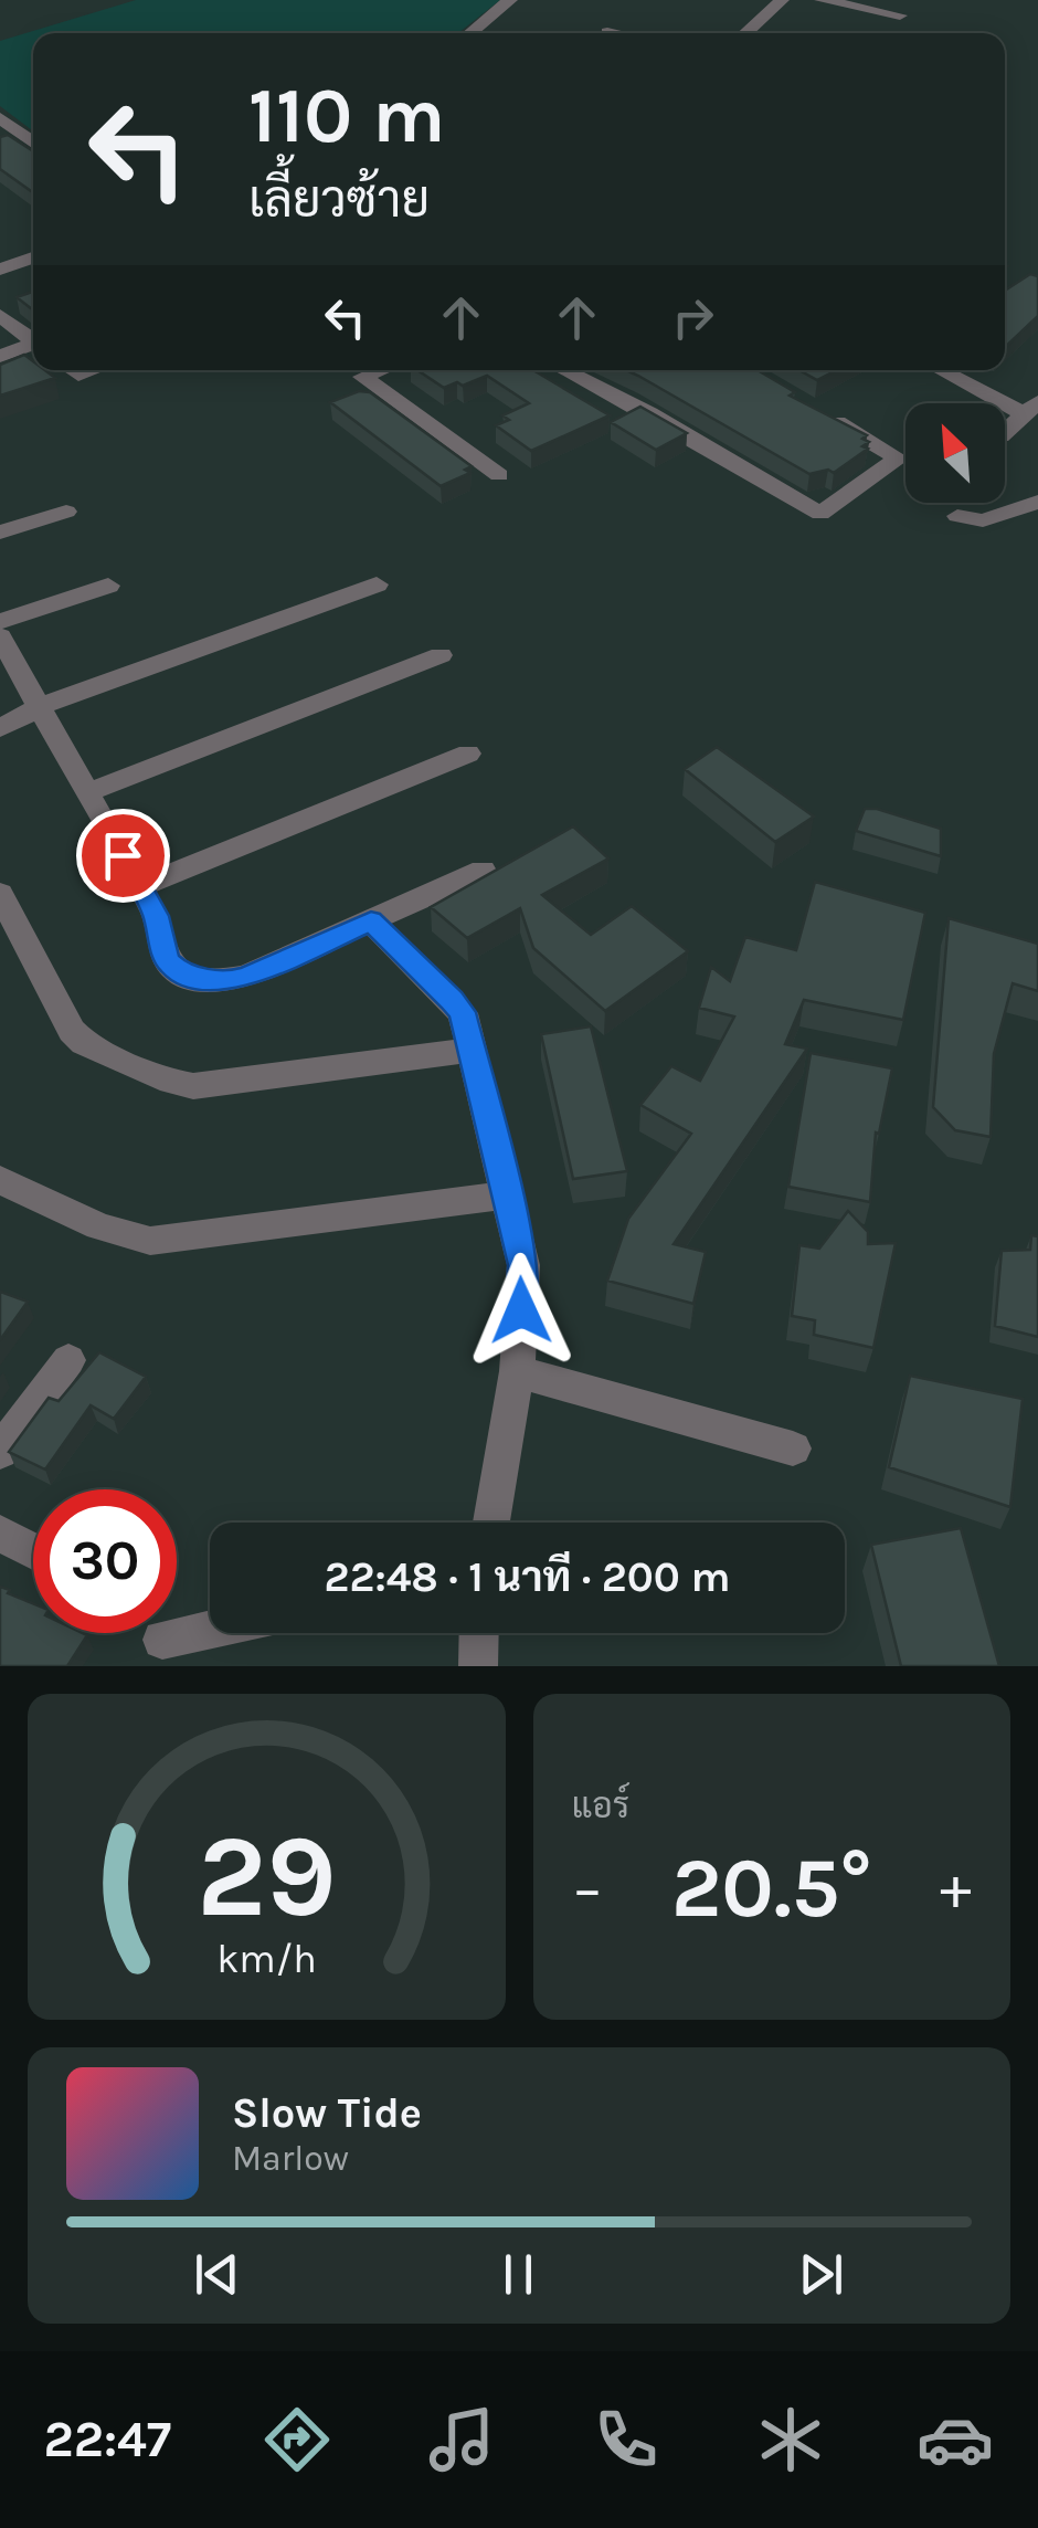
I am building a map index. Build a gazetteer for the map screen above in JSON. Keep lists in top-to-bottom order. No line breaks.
{"north":"top left","page":{"turn":["110 m","เลี้ยวซ้าย"],"limit":"30","trip":"22:48 · 1 นาที · 200 m","tile":"แอร์","heat":["−","20.5°","+"],"song":["Slow Tide","Marlow"],"tabs":"22:47","gauge":["29","km/h"]}}
